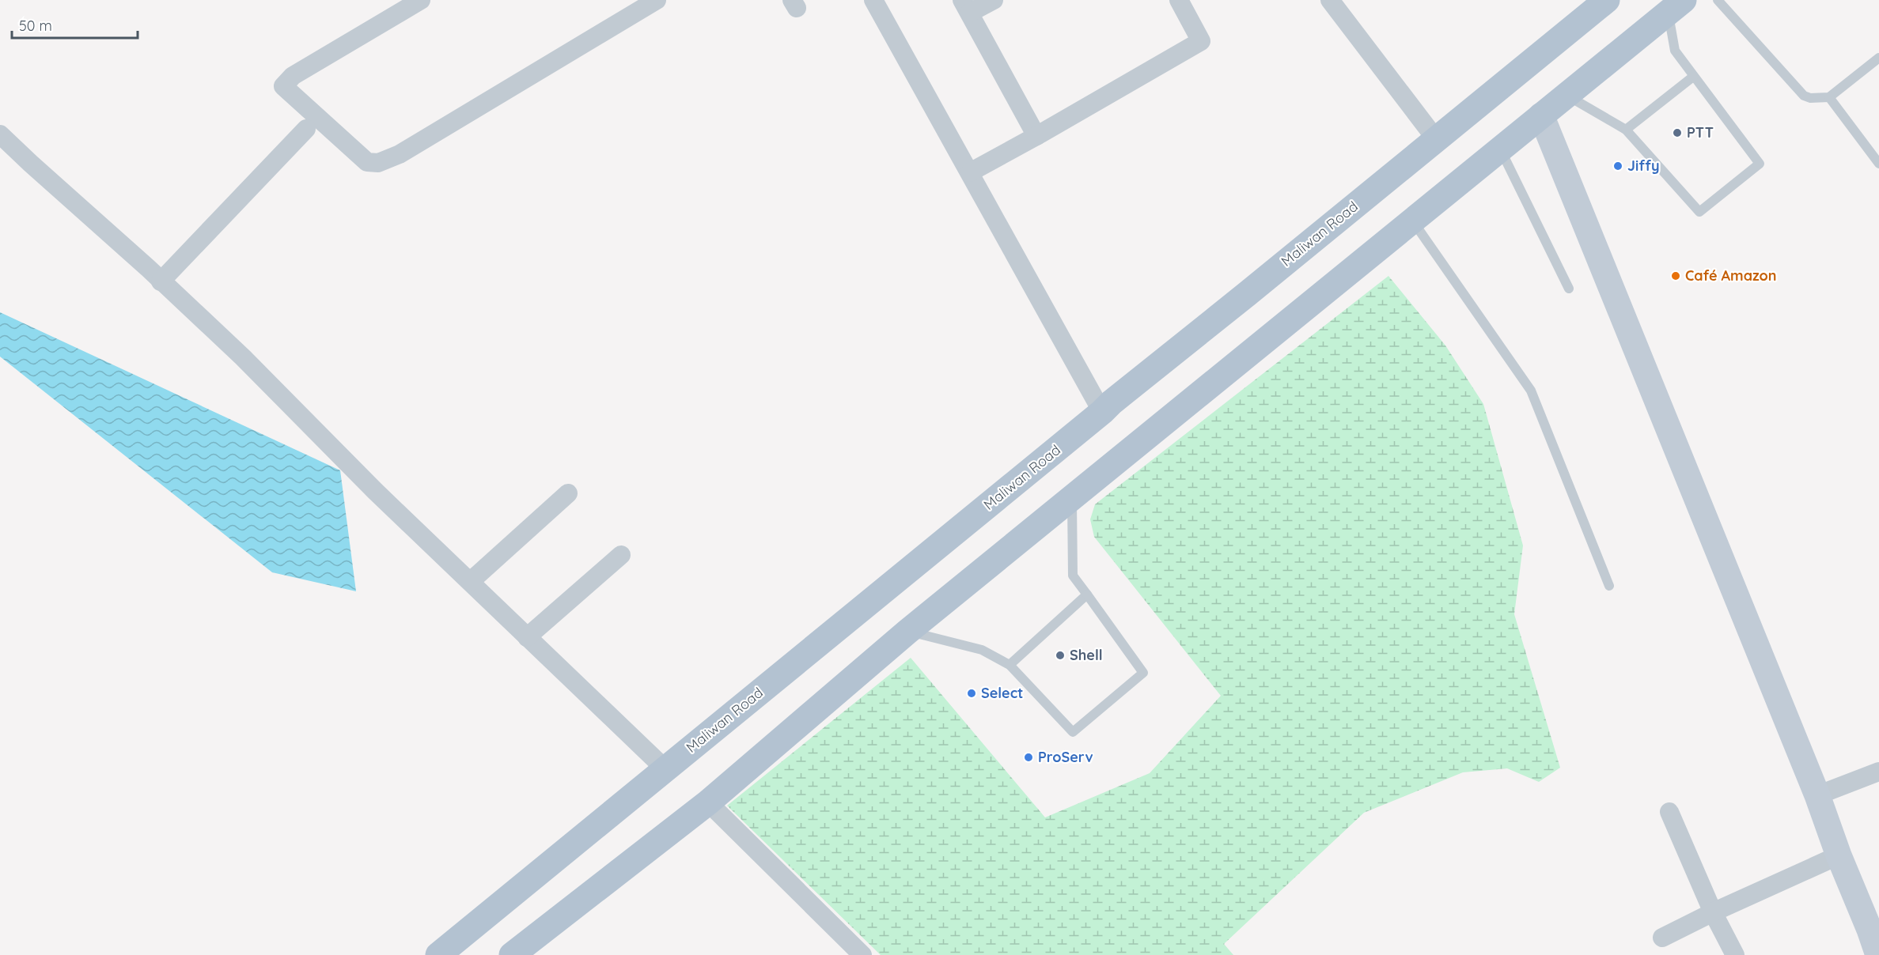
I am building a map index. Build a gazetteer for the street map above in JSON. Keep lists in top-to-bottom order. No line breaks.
{"streets":{"main road":["Maliwan Road"]},"places":["PTT","Jiffy","Café Amazon","Shell","Select","ProServ"],"scale_bar":"50 m"}
